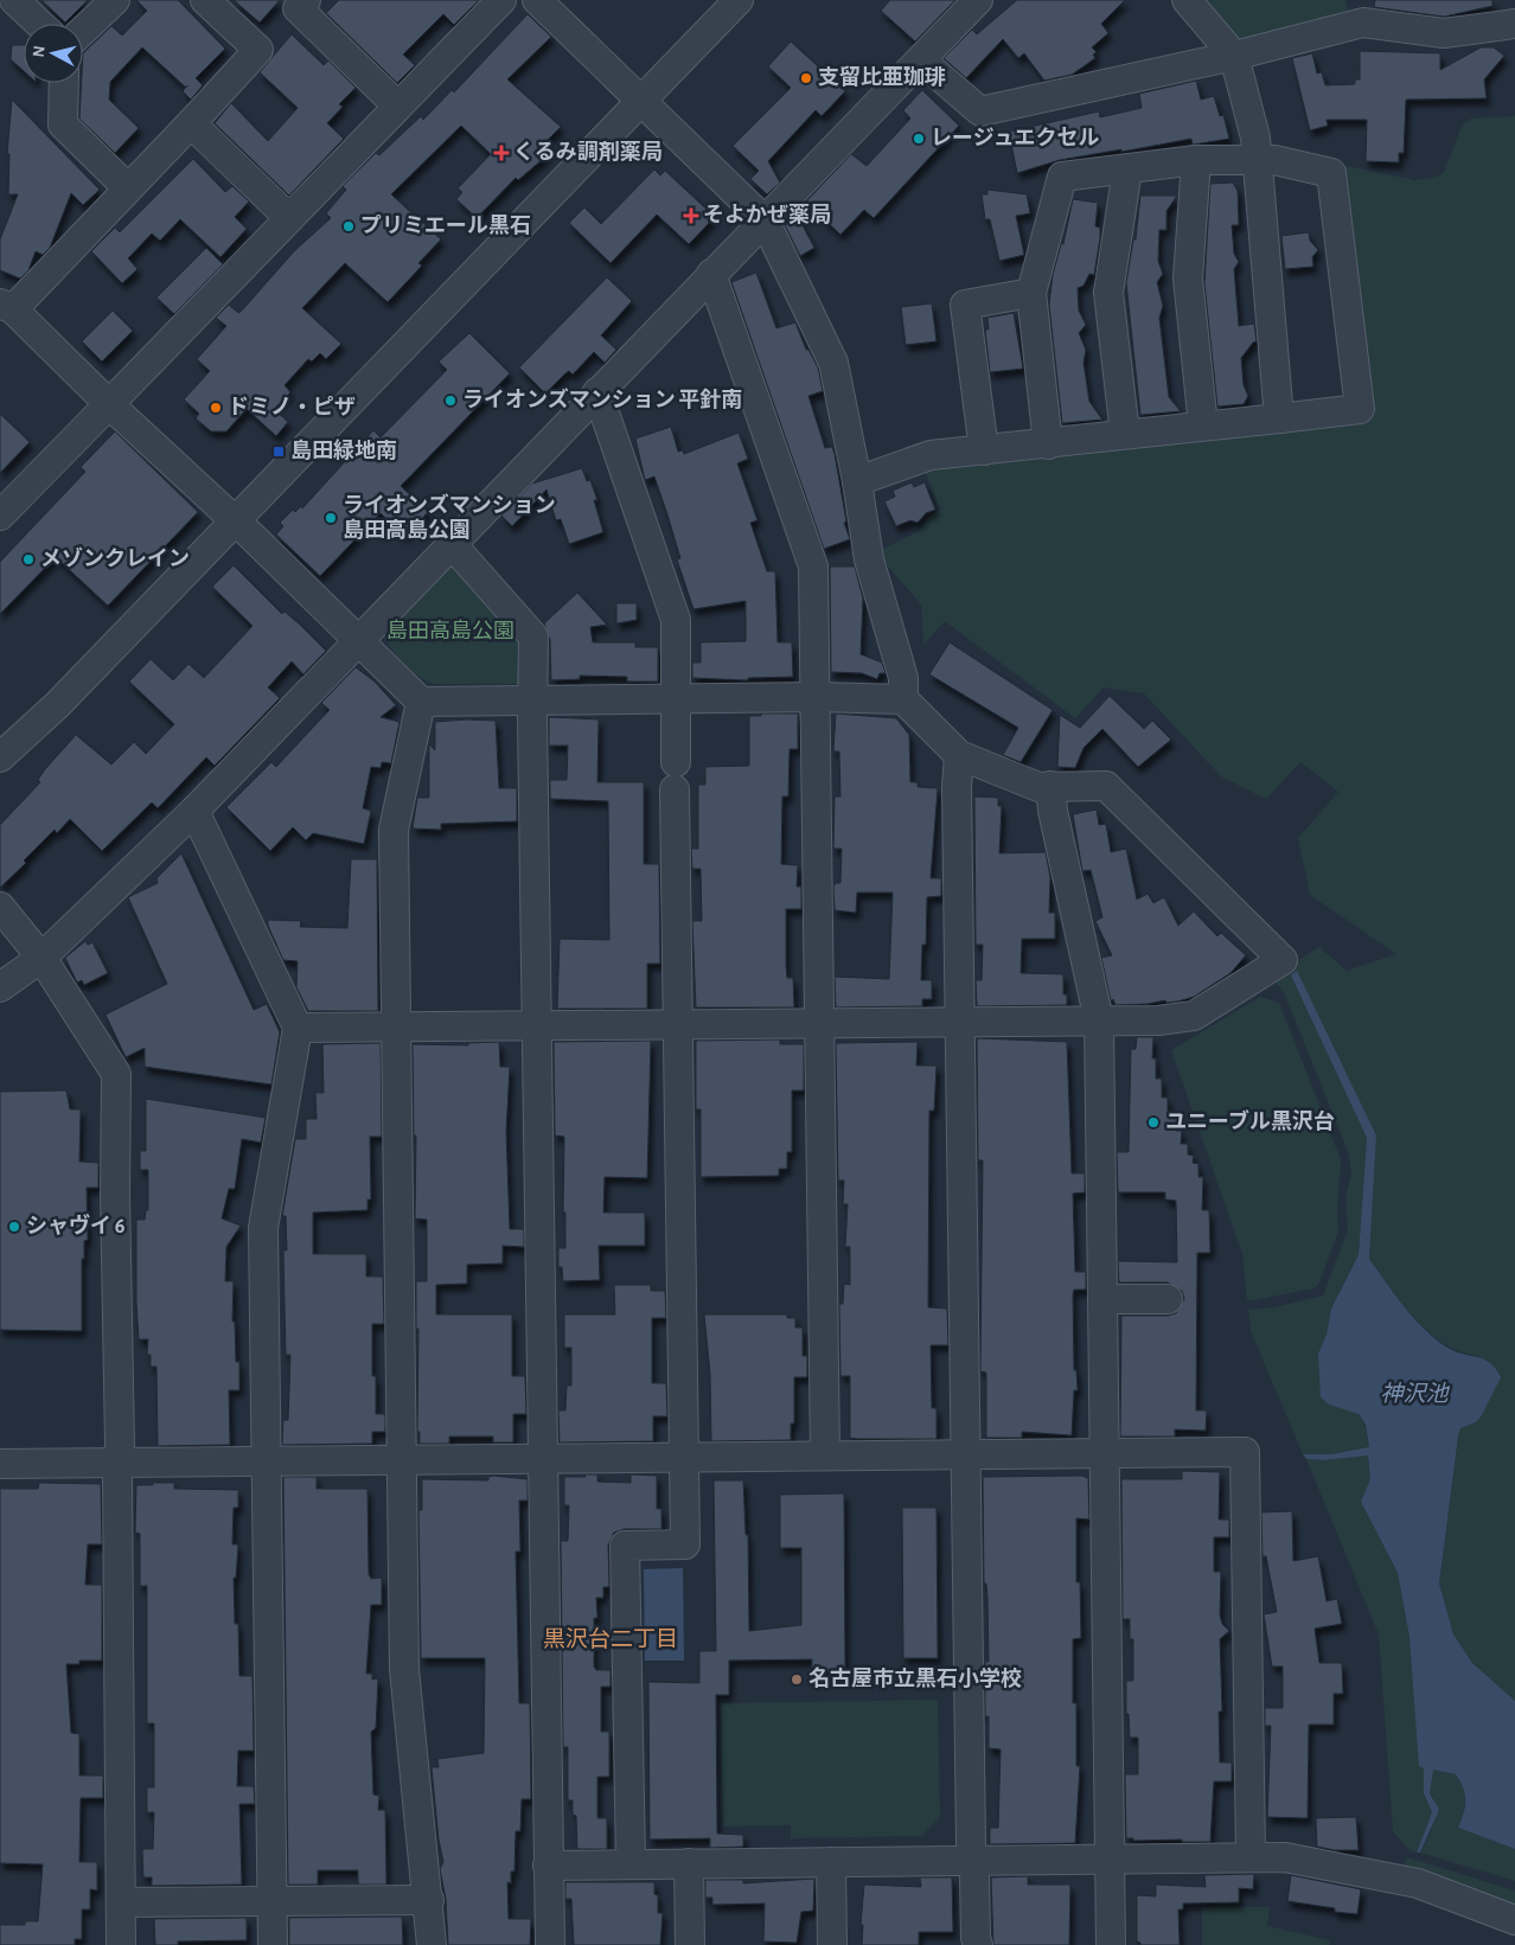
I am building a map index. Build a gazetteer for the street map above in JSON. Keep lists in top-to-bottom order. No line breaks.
{"districts":["黒沢台二丁目"],"water":["神沢池"],"parks":["島田高島公園"],"places":{"other":["支留比亜珈琲","レージュエクセル","プリミエール黒石","ライオンズマンション 平針南","ドミノ・ピザ","ライオンズマンション 島田高島公園","メゾンクレイン","ユニーブル黒沢台","シャヴイ 6","名古屋市立黒石小学校"],"health":["くるみ調剤薬局","そよかぜ薬局"],"transit":["島田緑地南"]},"north":"left"}
